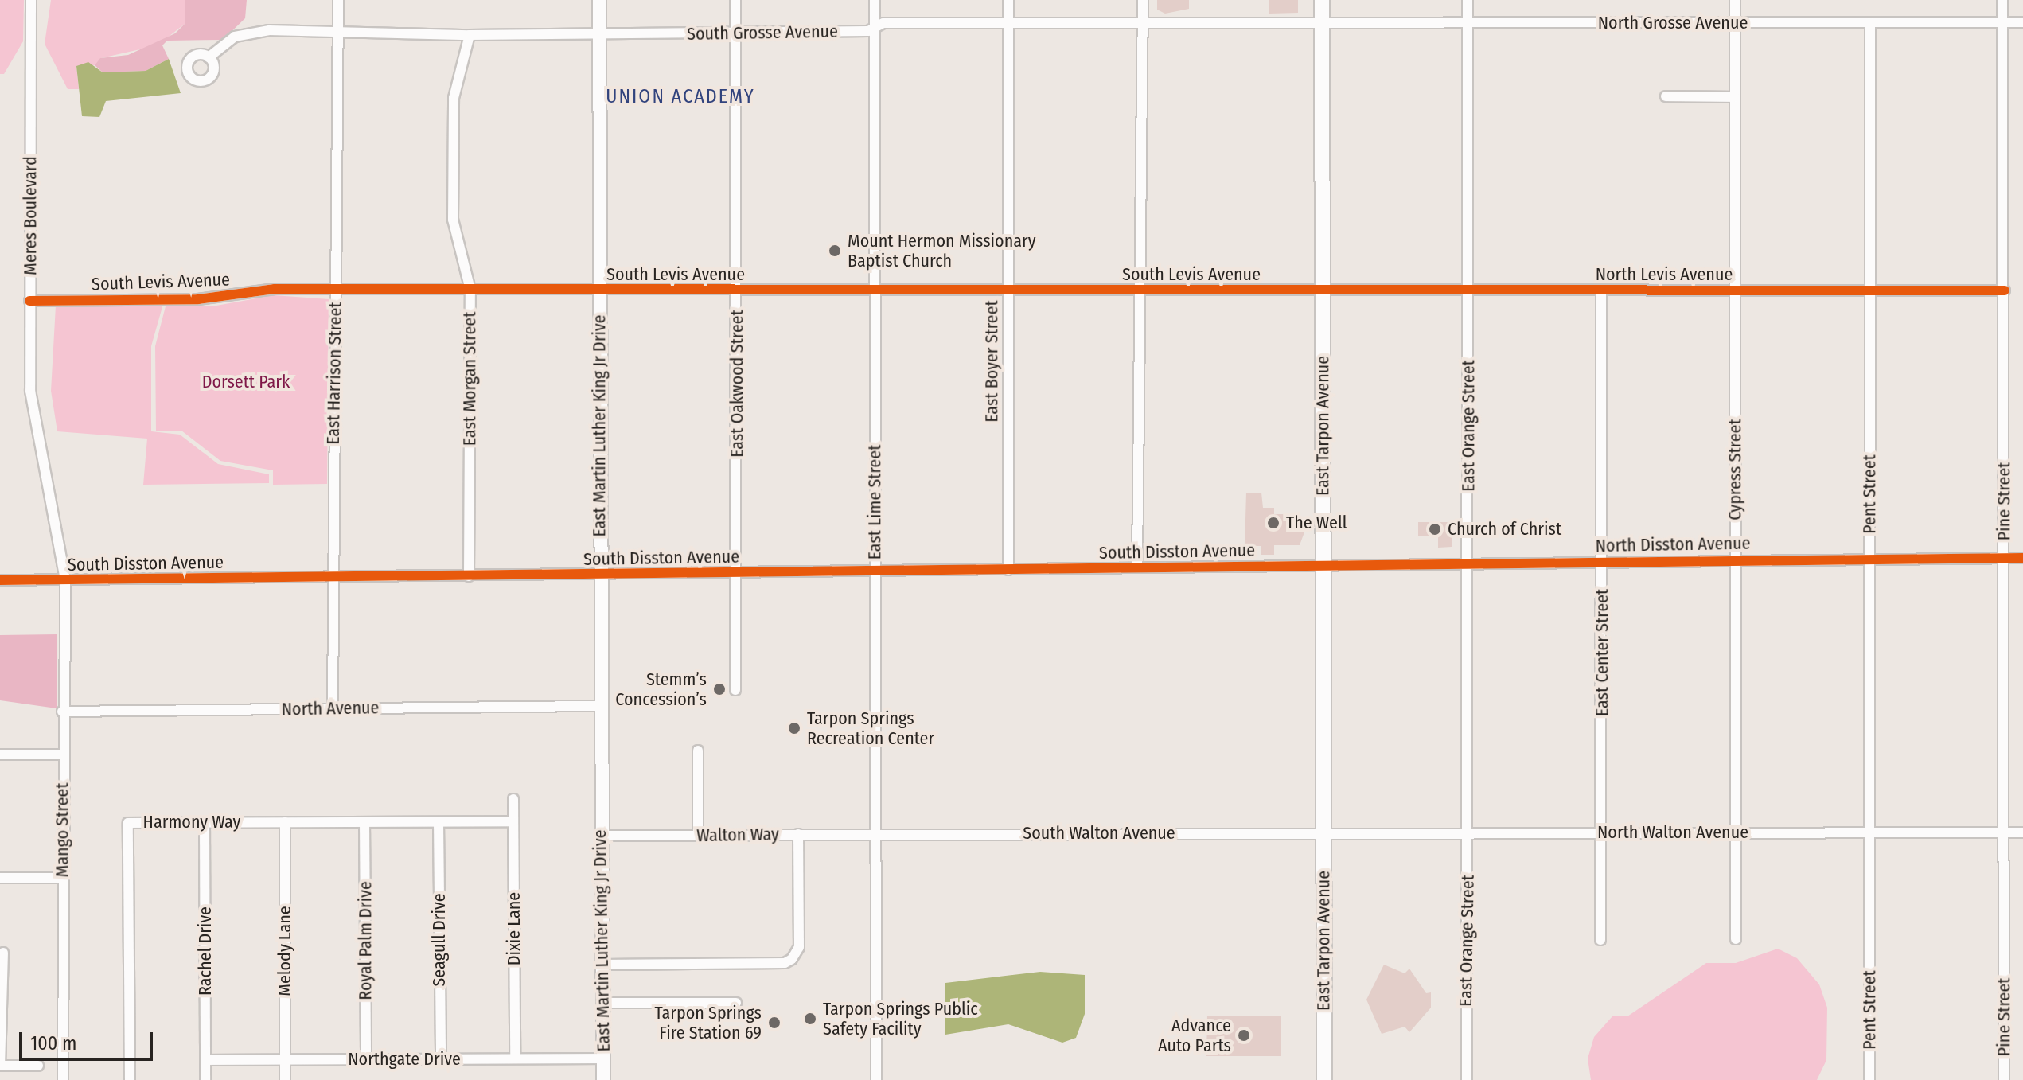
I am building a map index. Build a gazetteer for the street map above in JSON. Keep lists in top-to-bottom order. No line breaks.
{"streets":{"main road":["East Tarpon Avenue"],"street":["North Grosse Avenue","South Grosse Avenue","Meres Boulevard","South Levis Avenue","North Levis Avenue","East Boyer Street","East Harrison Street","East Morgan Street","East Oakwood Street","East Martin Luther King Jr Drive","East Orange Street","Cypress Street","Pent Street","Pine Street","East Lime Street","North Disston Avenue","South Disston Avenue","East Center Street","North Avenue","Harmony Way","Mango Street","North Walton Avenue","South Walton Avenue","Walton Way","Dixie Lane","Seagull Drive","Royal Palm Drive","Rachel Drive","Melody Lane","Northgate Drive"]},"crossings":[["North Grosse Avenue","South Grosse Avenue"],["North Grosse Avenue","East Tarpon Avenue"],["North Grosse Avenue","East Orange Street"],["North Grosse Avenue","Cypress Street"],["North Grosse Avenue","Pent Street"],["North Grosse Avenue","Pine Street"],["South Grosse Avenue","East Boyer Street"],["South Grosse Avenue","East Harrison Street"],["South Grosse Avenue","East Morgan Street"],["South Grosse Avenue","East Oakwood Street"],["South Grosse Avenue","East Martin Luther King Jr Drive"],["South Grosse Avenue","East Tarpon Avenue"],["South Grosse Avenue","East Lime Street"],["Meres Boulevard","South Levis Avenue"],["Meres Boulevard","South Disston Avenue"],["Meres Boulevard","Mango Street"],["South Levis Avenue","North Levis Avenue"],["South Levis Avenue","East Boyer Street"],["South Levis Avenue","East Harrison Street"],["South Levis Avenue","East Morgan Street"],["South Levis Avenue","East Oakwood Street"],["South Levis Avenue","East Martin Luther King Jr Drive"],["South Levis Avenue","East Tarpon Avenue"],["South Levis Avenue","East Lime Street"],["North Levis Avenue","East Tarpon Avenue"],["North Levis Avenue","East Orange Street"],["North Levis Avenue","Cypress Street"],["North Levis Avenue","Pent Street"],["North Levis Avenue","Pine Street"],["North Levis Avenue","East Center Street"],["East Boyer Street","South Disston Avenue"],["East Harrison Street","South Disston Avenue"],["East Harrison Street","North Avenue"],["East Morgan Street","South Disston Avenue"],["East Oakwood Street","South Disston Avenue"],["East Martin Luther King Jr Drive","South Disston Avenue"],["East Martin Luther King Jr Drive","North Avenue"],["East Martin Luther King Jr Drive","Walton Way"],["East Martin Luther King Jr Drive","Northgate Drive"],["East Tarpon Avenue","North Disston Avenue"],["East Tarpon Avenue","South Disston Avenue"],["East Tarpon Avenue","North Walton Avenue"],["East Tarpon Avenue","South Walton Avenue"],["East Orange Street","North Disston Avenue"],["East Orange Street","North Walton Avenue"],["Cypress Street","North Disston Avenue"],["Cypress Street","North Walton Avenue"],["Pent Street","North Disston Avenue"],["Pent Street","North Walton Avenue"],["Pine Street","North Disston Avenue"],["Pine Street","North Walton Avenue"],["East Lime Street","South Disston Avenue"],["East Lime Street","South Walton Avenue"],["East Lime Street","Walton Way"],["North Disston Avenue","South Disston Avenue"],["North Disston Avenue","East Center Street"],["South Disston Avenue","Mango Street"],["East Center Street","North Walton Avenue"],["North Avenue","Mango Street"],["Harmony Way","Dixie Lane"],["Harmony Way","Seagull Drive"],["Harmony Way","Royal Palm Drive"],["Harmony Way","Rachel Drive"],["Harmony Way","Melody Lane"],["North Walton Avenue","South Walton Avenue"],["South Walton Avenue","Walton Way"],["Dixie Lane","Northgate Drive"],["Seagull Drive","Northgate Drive"],["Royal Palm Drive","Northgate Drive"],["Rachel Drive","Northgate Drive"],["Melody Lane","Northgate Drive"]],"districts":["UNION ACADEMY"],"parks":["Dorsett Park"],"places":["Mount Hermon Missionary Baptist Church","The Well","Church of Christ","Stemm’s Concession’s","Tarpon Springs Recreation Center","Tarpon Springs Public Safety Facility","Tarpon Springs Fire Station 69","Advance Auto Parts"],"scale_bar":"100 m"}
